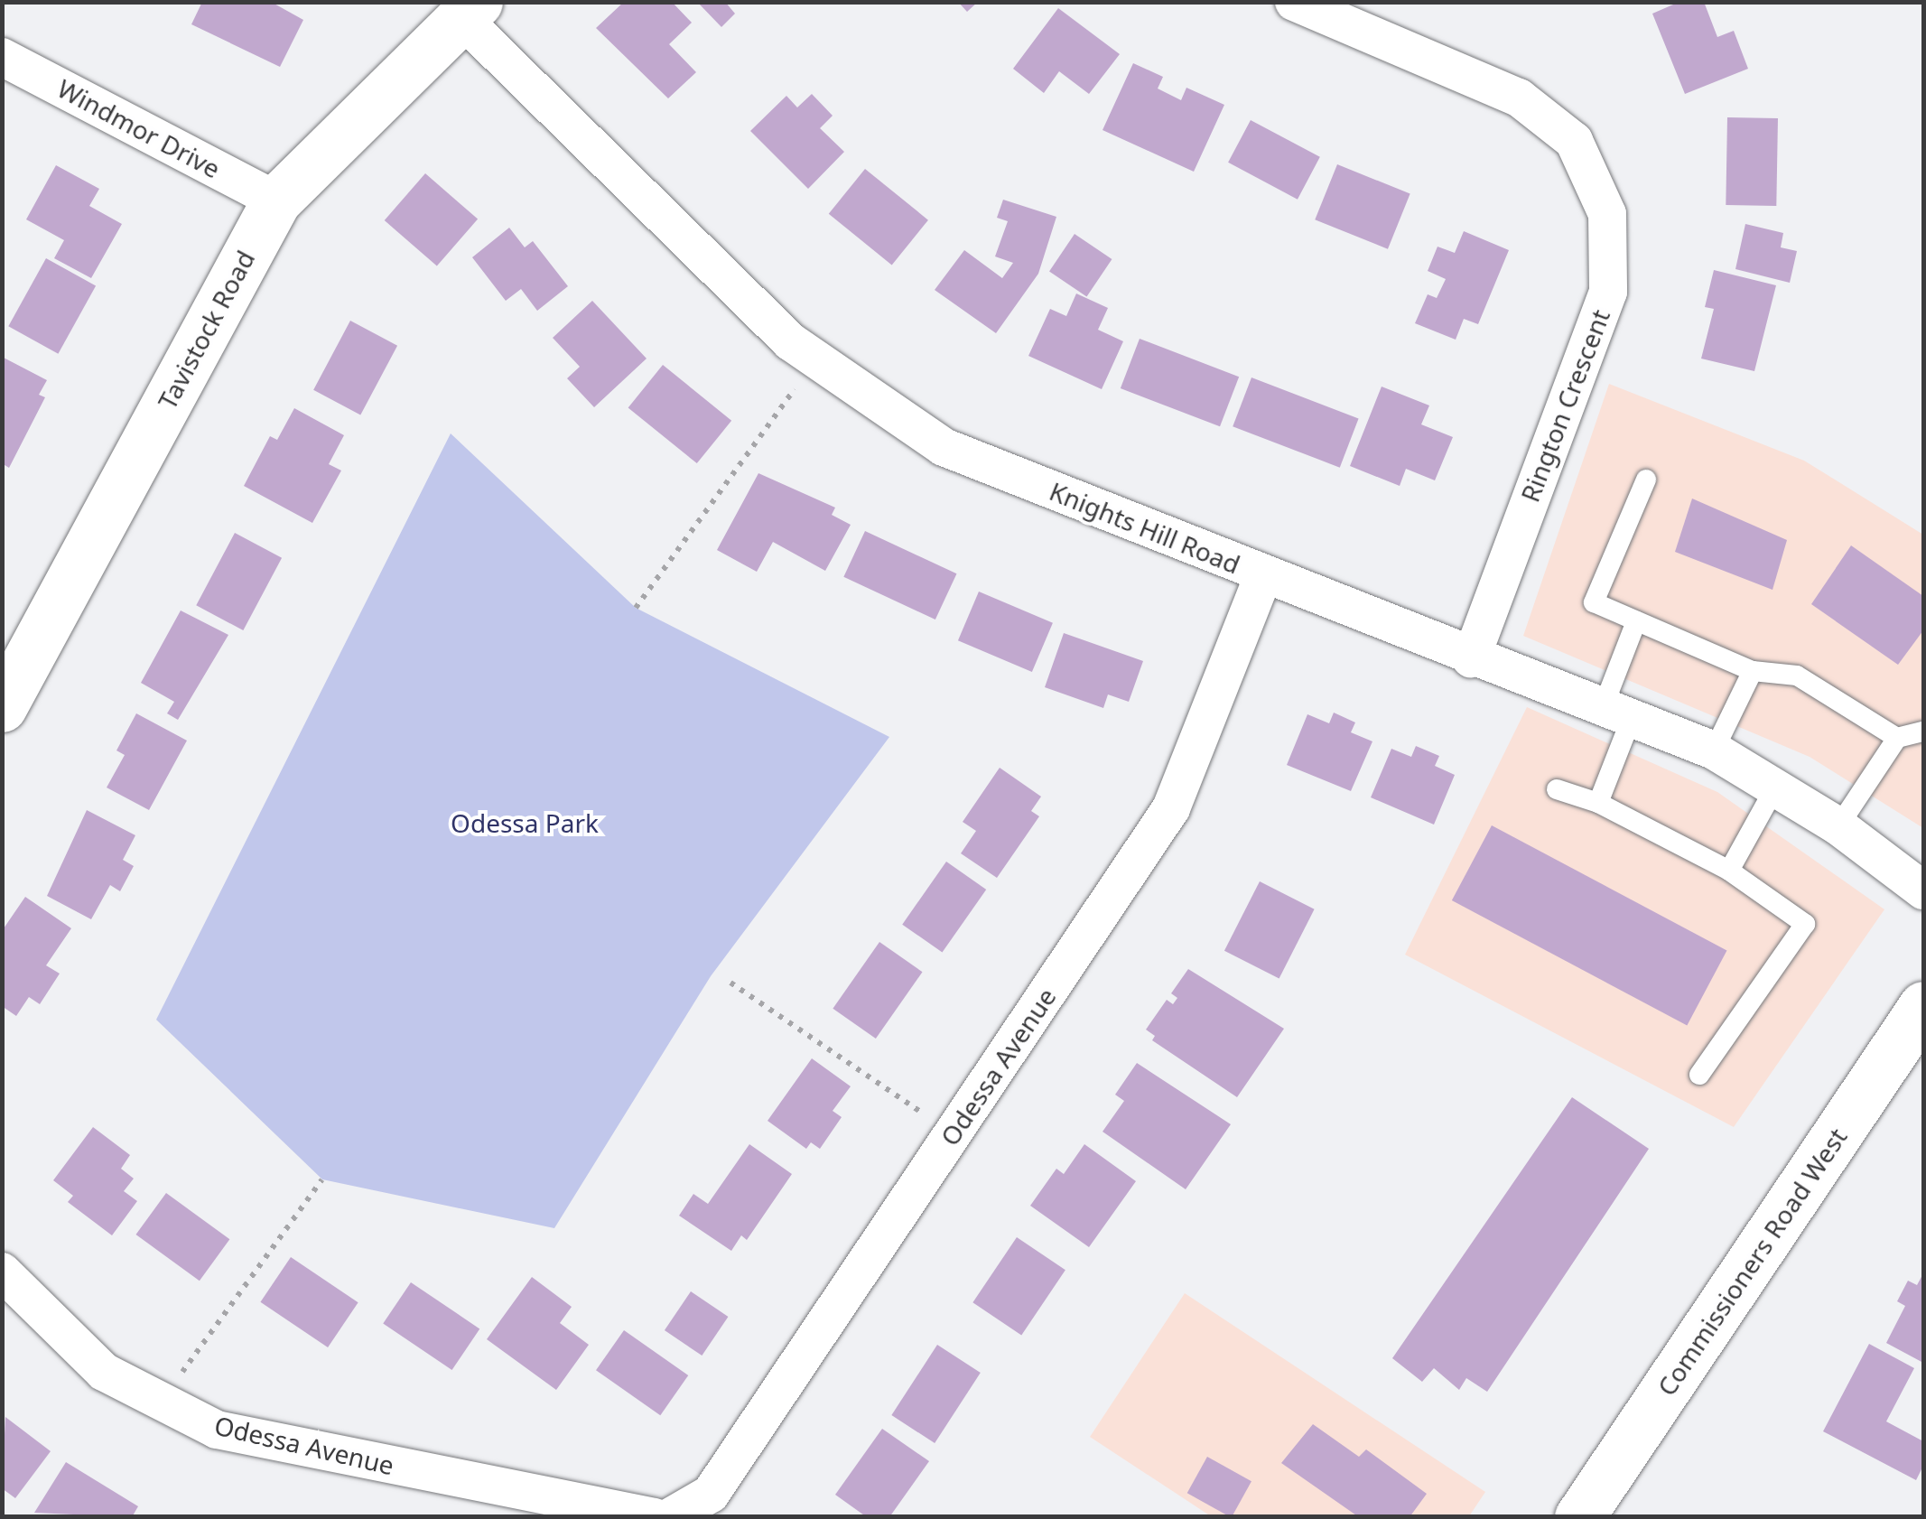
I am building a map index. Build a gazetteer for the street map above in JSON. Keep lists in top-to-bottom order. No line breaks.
{"streets":{"street":["Windmor Drive","Tavistock Road","Rington Crescent","Knights Hill Road","Odessa Avenue","Commissioners Road West"]},"crossings":[["Windmor Drive","Tavistock Road"],["Tavistock Road","Knights Hill Road"],["Rington Crescent","Knights Hill Road"],["Knights Hill Road","Odessa Avenue"]],"parks":["Odessa Park"]}
